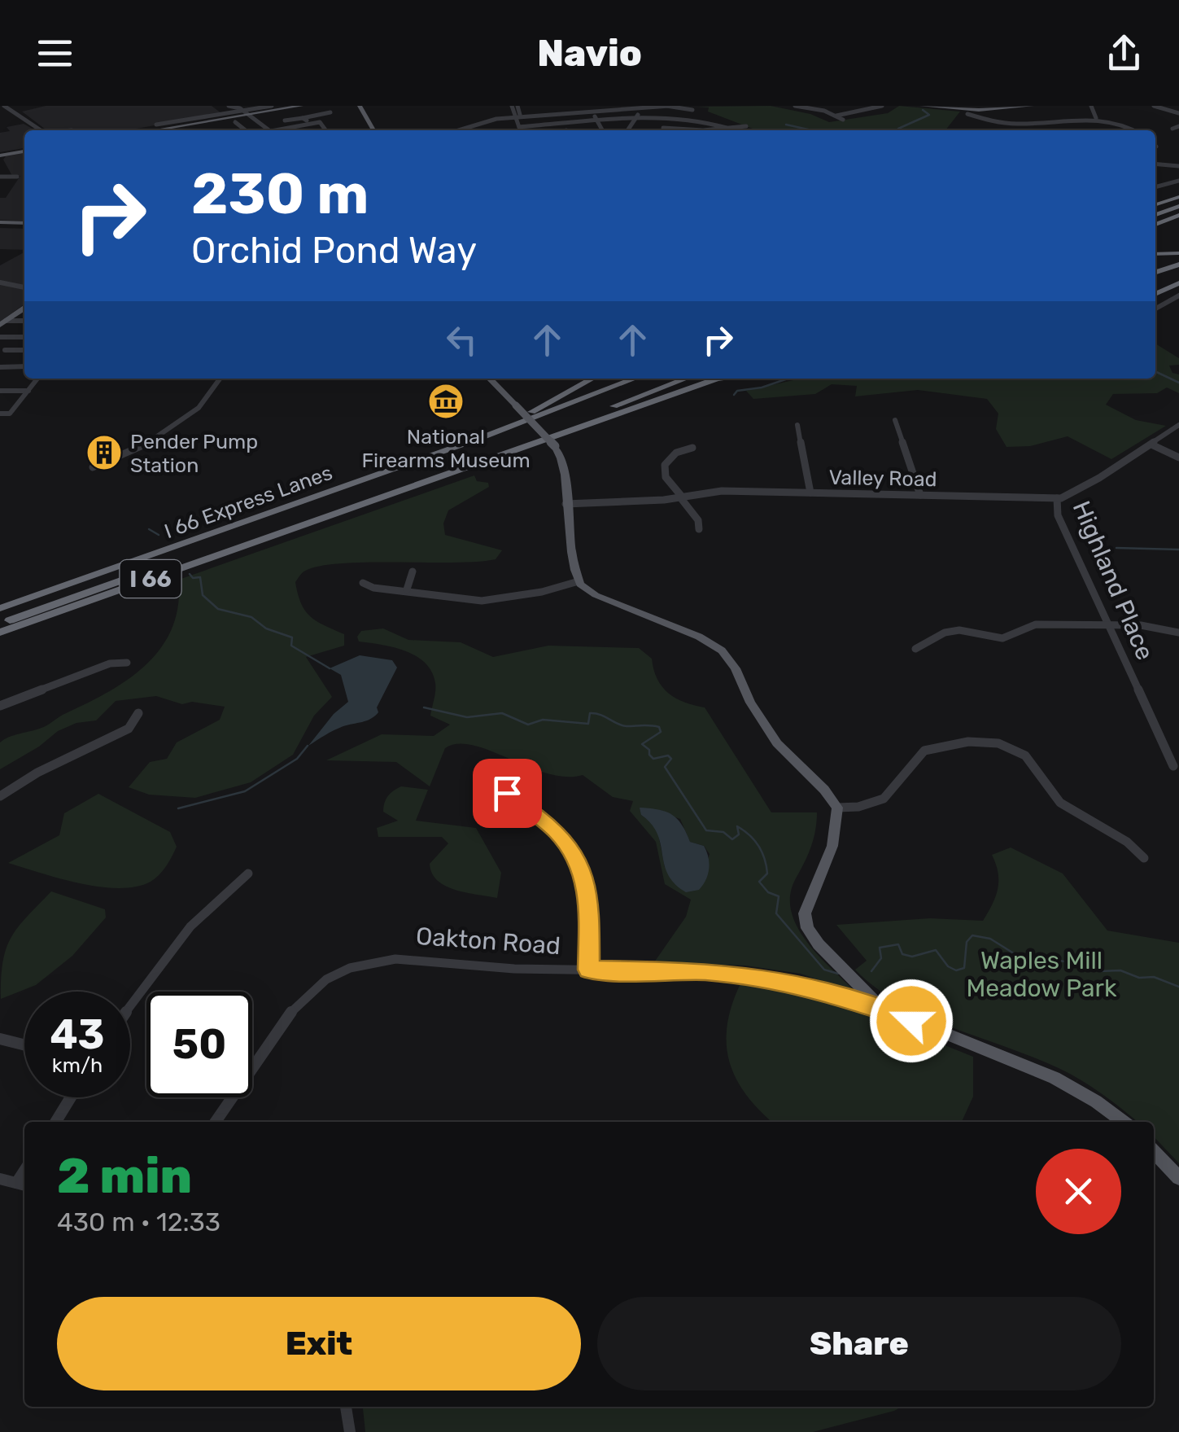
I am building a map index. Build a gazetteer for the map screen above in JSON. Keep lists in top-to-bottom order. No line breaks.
{"streets":{"highway":["I 66 Express Lanes","I 66"],"street":["Valley Road","Highland Place","Oakton Road"]},"crossings":[["Valley Road","Highland Place"]],"parks":["Waples Mill Meadow Park"],"places":{"museum":["National Firearms Museum"],"building":["Pender Pump Station"]},"page":{"header":"Navio","turn":["230 m","Orchid Pond Way"],"speed":"43 km/h","limit":"50","heading":["2 min","430 m · 12:33"],"buttons":["Exit","Share"]}}
